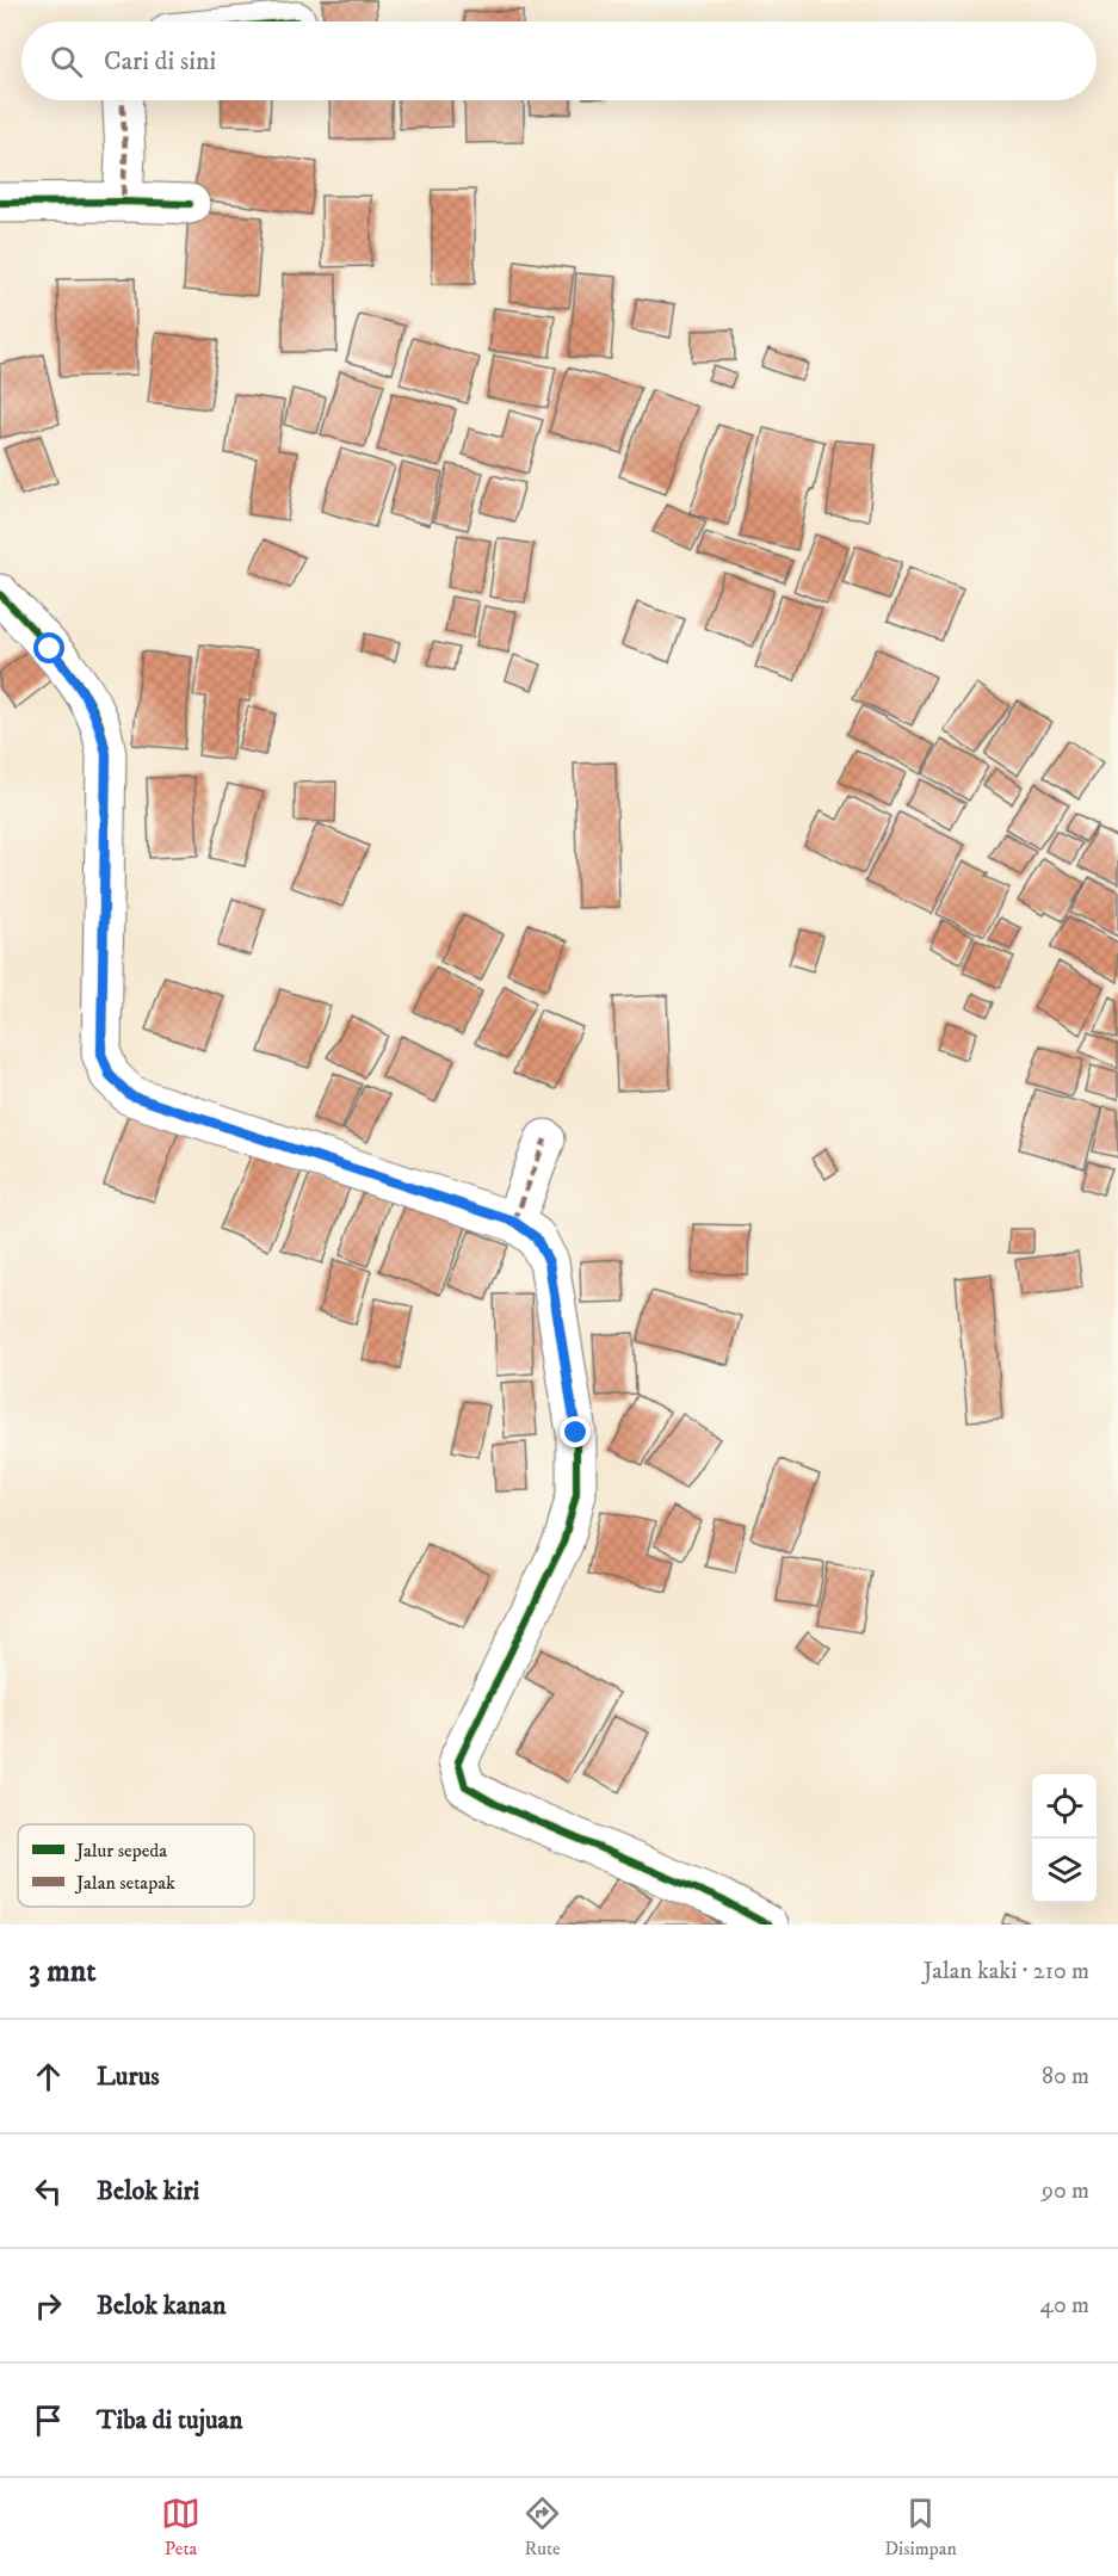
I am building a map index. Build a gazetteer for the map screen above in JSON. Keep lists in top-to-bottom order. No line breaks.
{"legend":["Jalur sepeda","Jalan setapak"],"page":{"search":"Cari di sini","heading":["3 mnt","Jalan kaki · 210 m"],"list":[["Lurus","80 m"],["Belok kiri","90 m"],["Belok kanan","40 m"],"Tiba di tujuan"],"nav":["Peta","Rute","Disimpan"]}}
